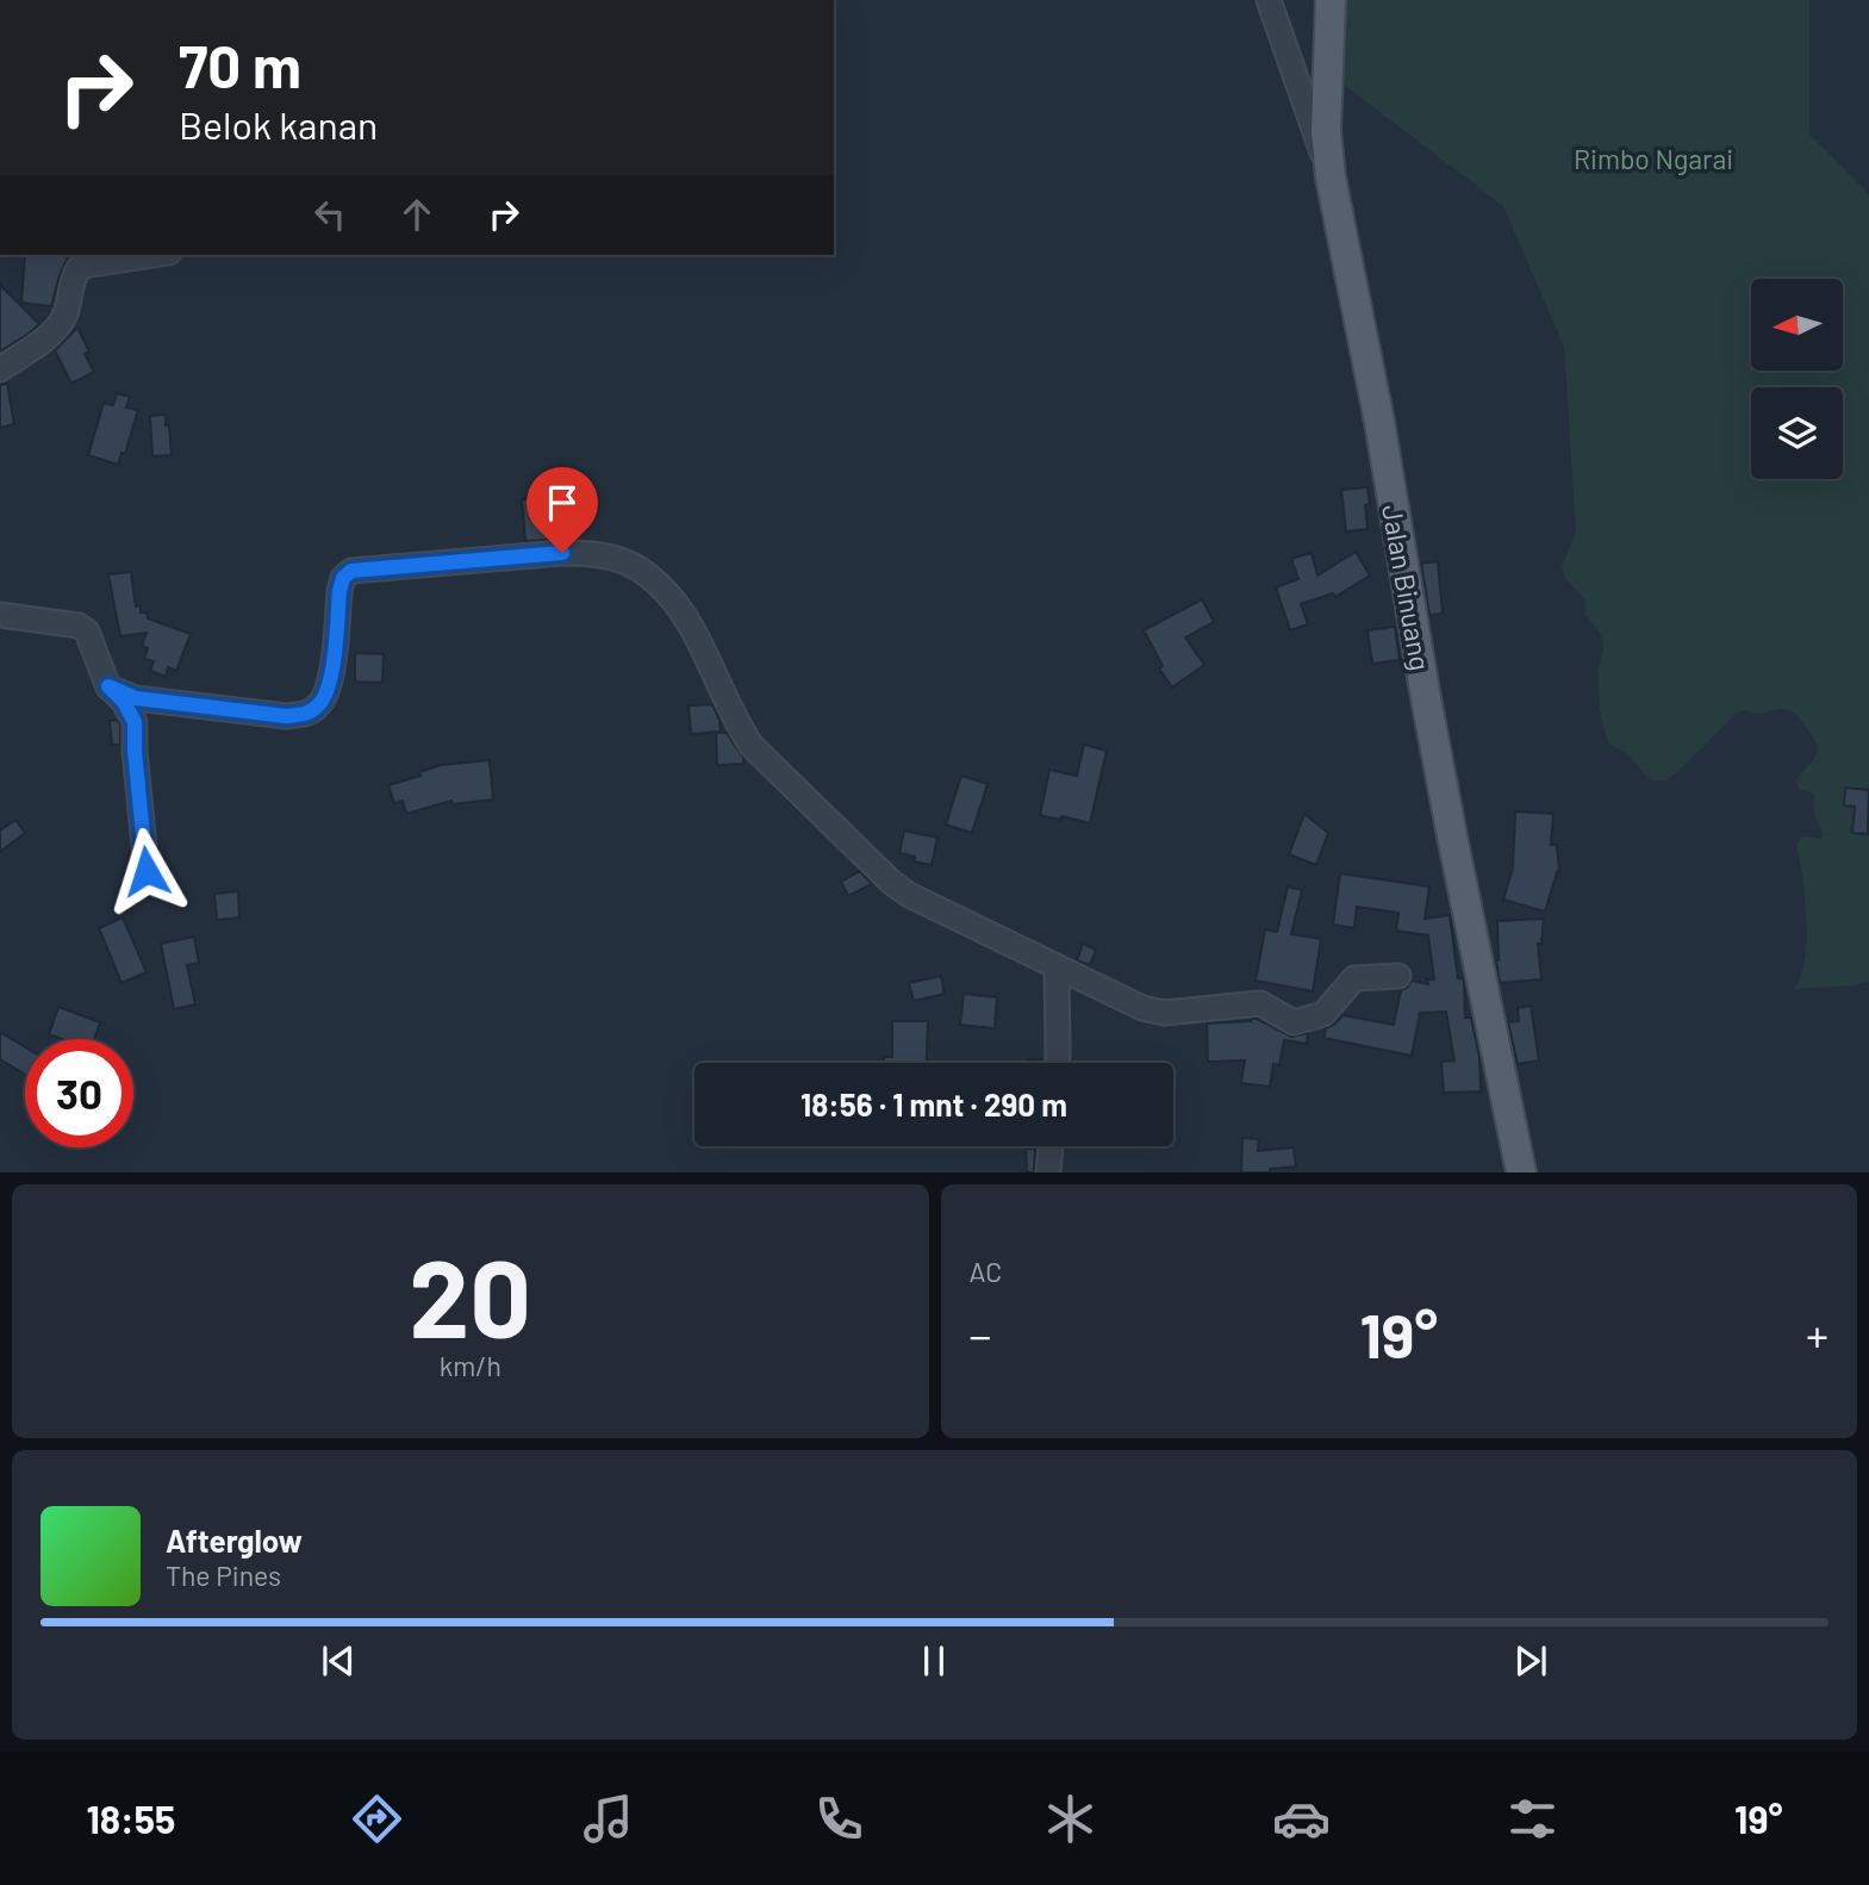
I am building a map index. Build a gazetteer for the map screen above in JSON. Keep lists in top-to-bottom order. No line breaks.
{"streets":{"main road":["Jalan Binuang"]},"parks":["Rimbo Ngarai"],"north":"left","page":{"turn":["70 m","Belok kanan"],"limit":"30","trip":"18:56 · 1 mnt · 290 m","tile":[["20","km/h"],"AC"],"heat":["−","19°","+"],"song":["Afterglow","The Pines"],"tabs":["18:55","19°"]}}
